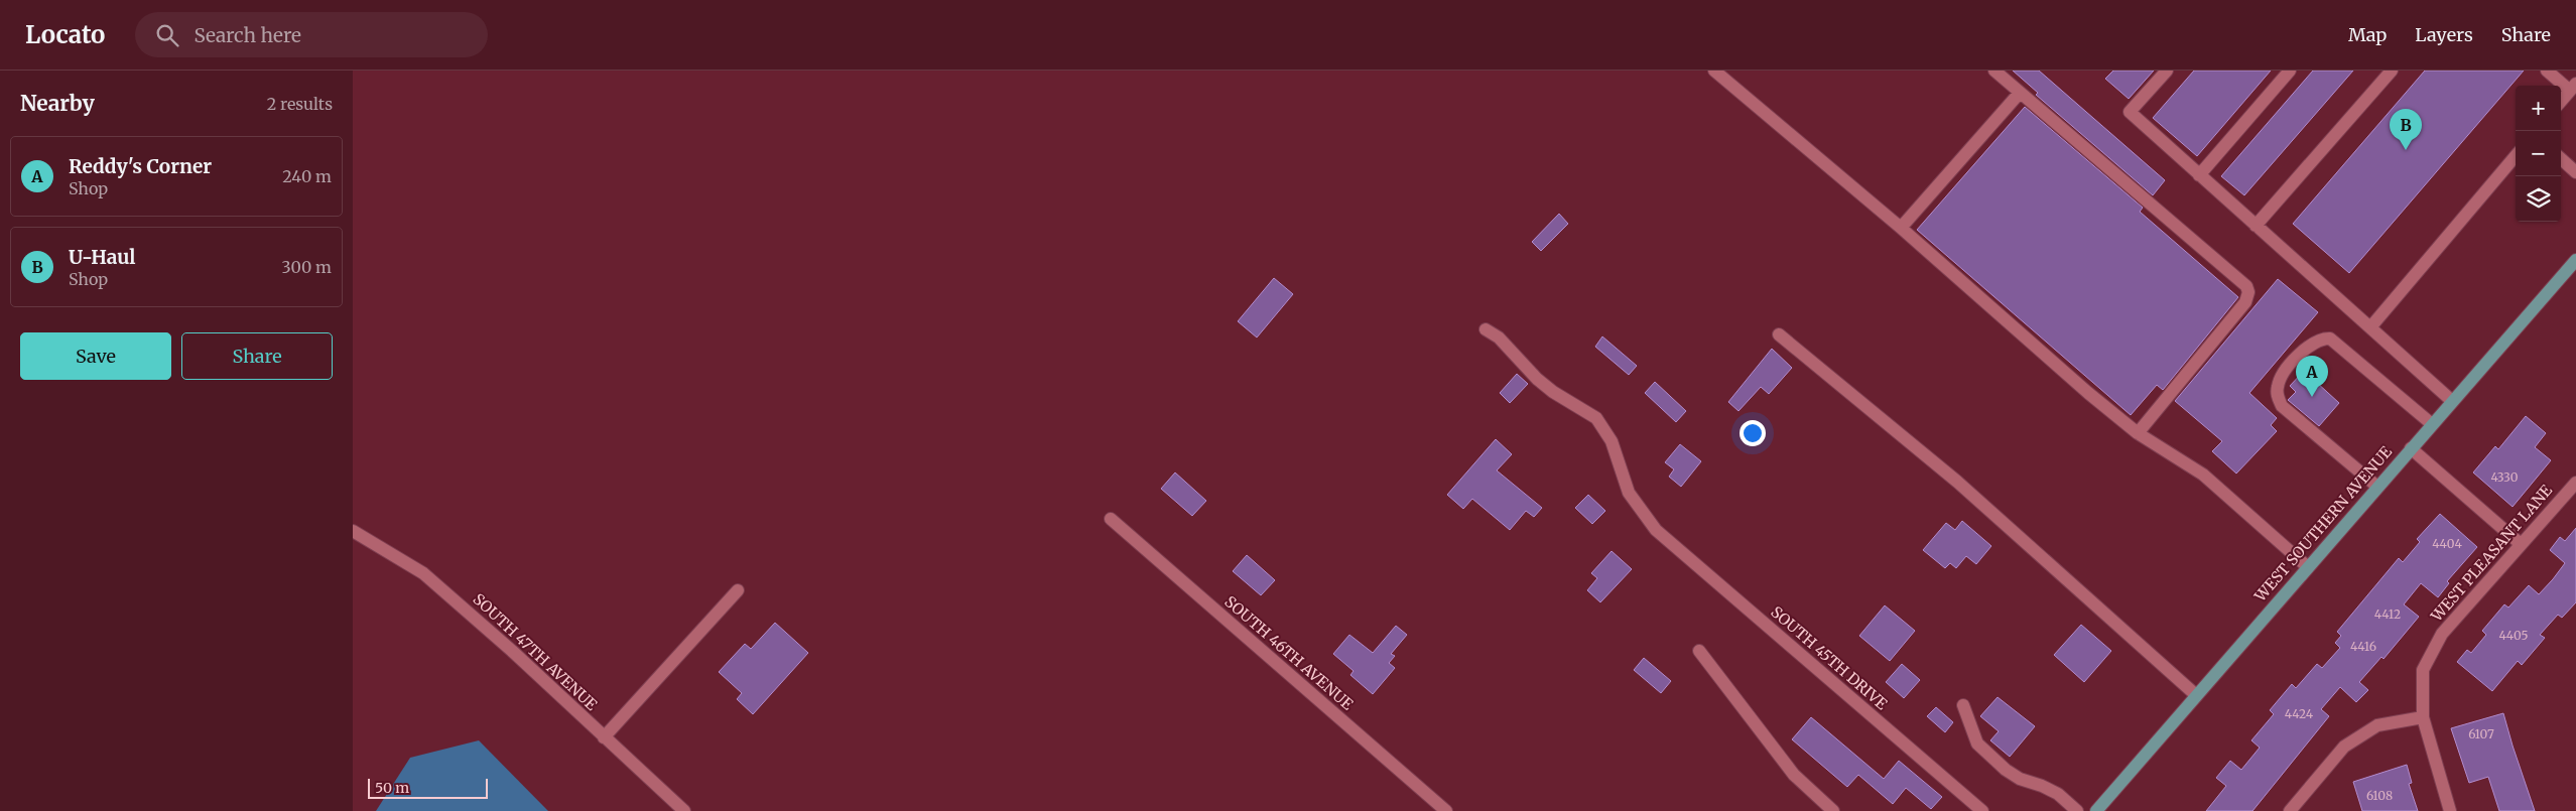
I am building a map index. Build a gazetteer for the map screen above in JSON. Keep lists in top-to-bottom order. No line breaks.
{"streets":{"main road":["WEST SOUTHERN AVENUE"],"street":["WEST PLEASANT LANE","SOUTH 47TH AVENUE","SOUTH 46TH AVENUE","SOUTH 45TH DRIVE"]},"house_numbers":["4330","4404","4412","4405","4416","4424","6107","6108"],"scale_bar":"50 m","page":{"header":"Locato","search":"Search here","nav":["Map","Layers","Share"],"heading":["Nearby","2 results"],"map_buttons":["+","−"],"pins":["B","A"],"list":[{"mark":"A","name":"Reddy's Corner","note":"Shop","value":"240 m"},{"mark":"B","name":"U-Haul","note":"Shop","value":"300 m"}],"buttons":["Save","Share"],"scale":"50 m"}}
